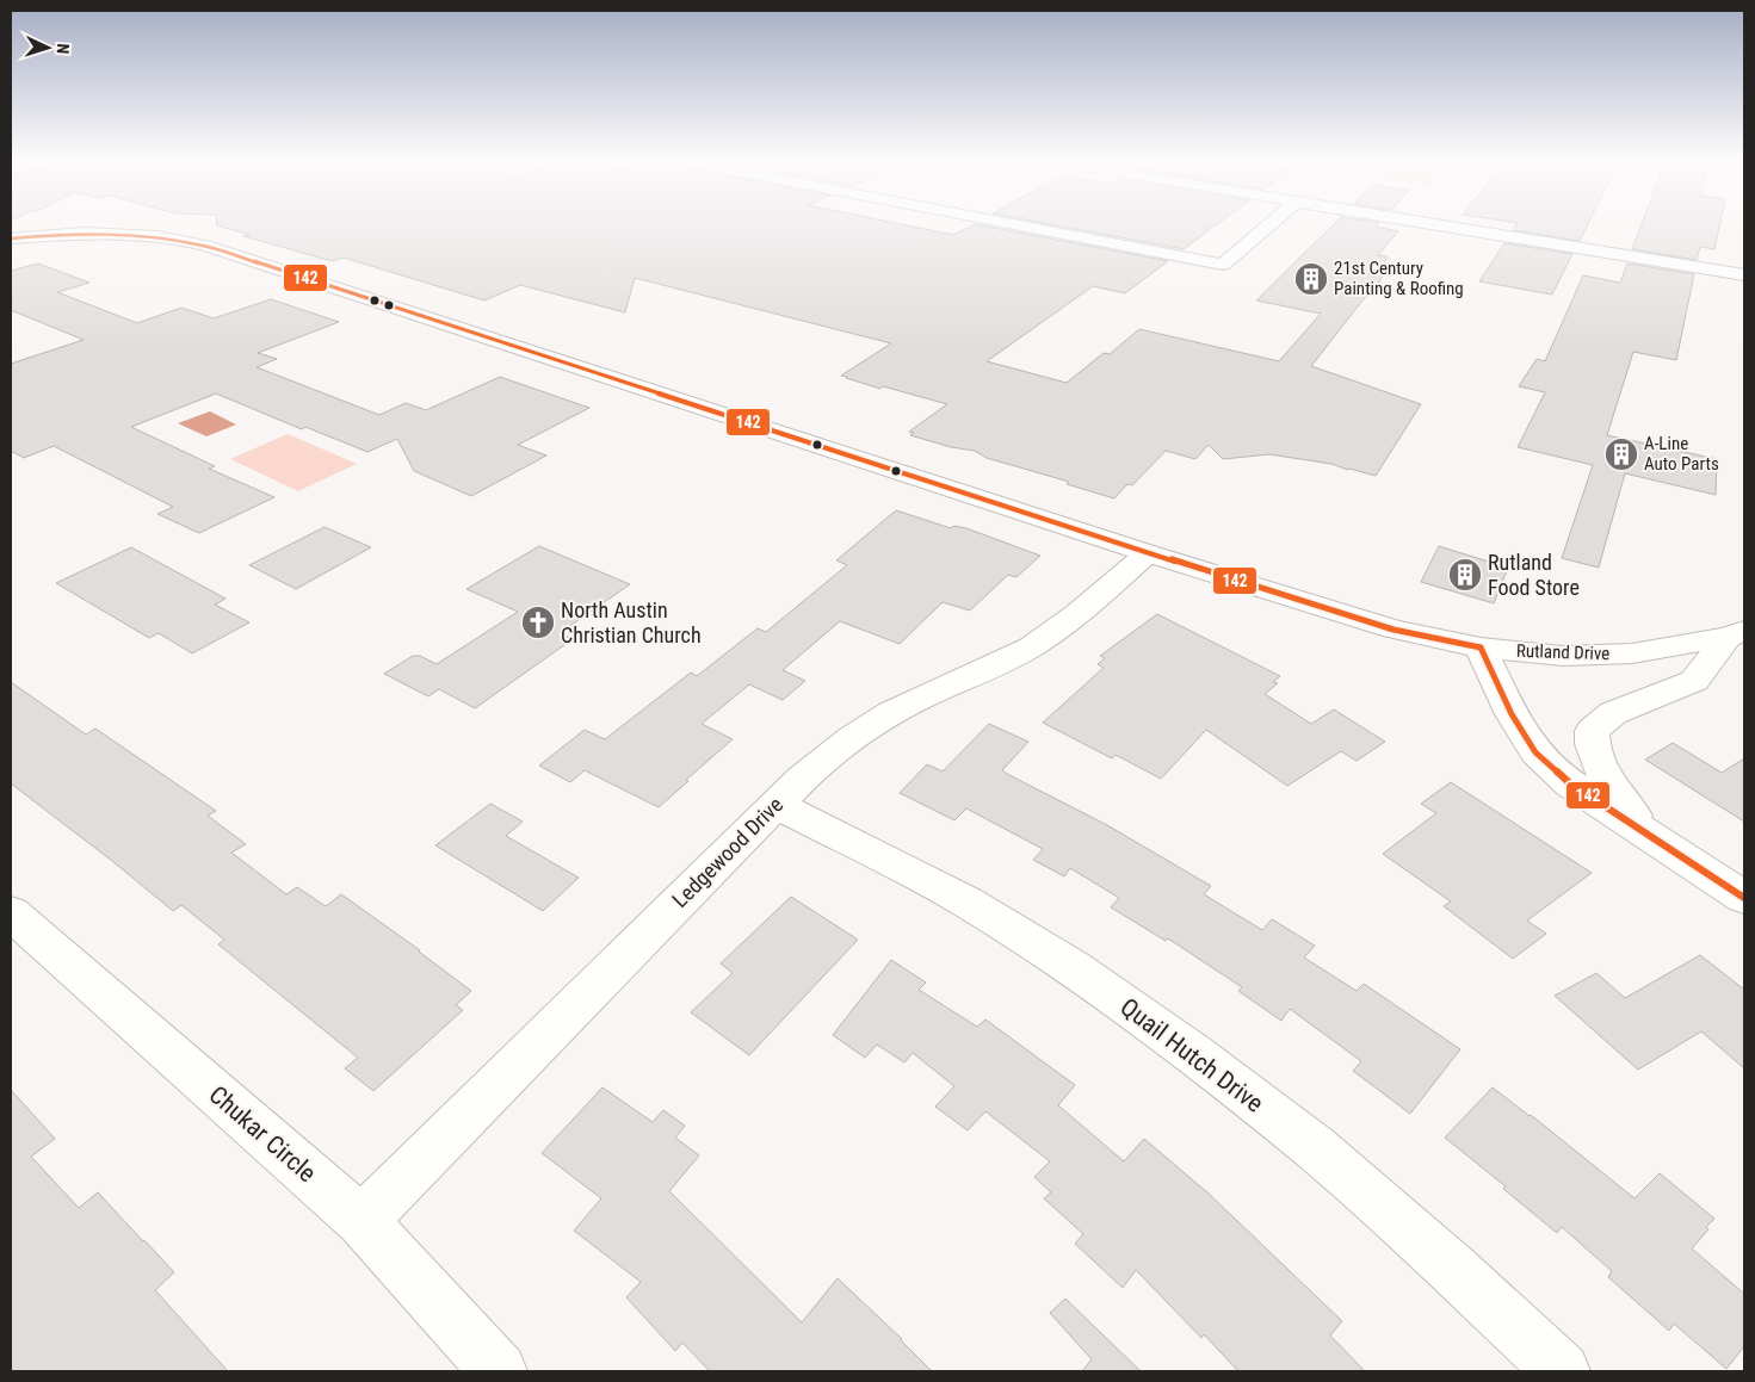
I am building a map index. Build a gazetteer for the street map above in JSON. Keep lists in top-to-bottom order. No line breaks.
{"streets":{"street":["Rutland Drive","Ledgewood Drive","Quail Hutch Drive","Chukar Circle"]},"crossings":[["Rutland Drive","Ledgewood Drive"],["Ledgewood Drive","Quail Hutch Drive"],["Ledgewood Drive","Chukar Circle"]],"places":{"building":["21st Century Painting & Roofing","A-Line Auto Parts","Rutland Food Store"],"church":["North Austin Christian Church"]},"lines":["transit line 142"],"north":"right"}
